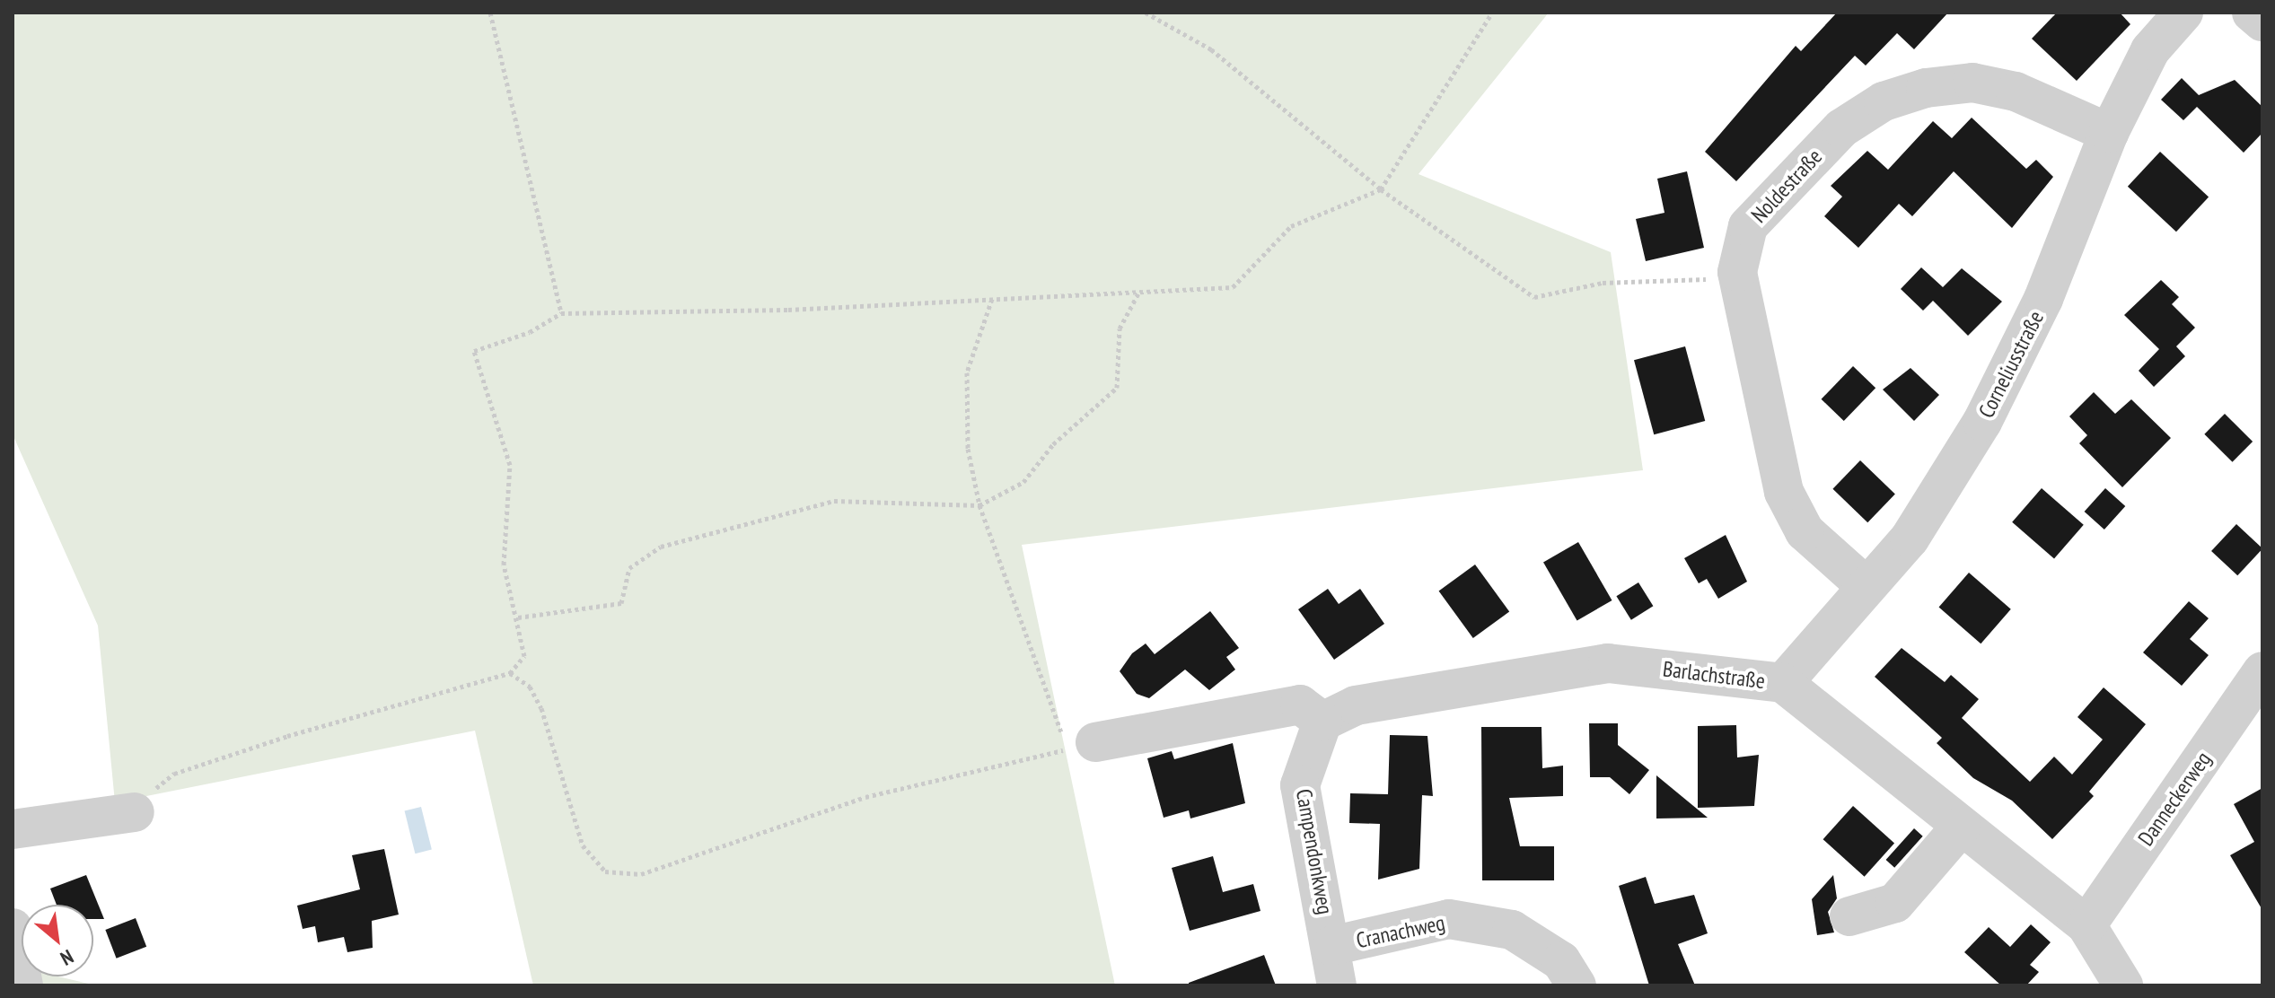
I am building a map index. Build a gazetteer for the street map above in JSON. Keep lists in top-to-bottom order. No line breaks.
{"streets":{"street":["Noldestraße","Corneliusstraße","Barlachstraße","Danneckerweg","Campendonkweg","Cranachweg"]},"crossings":[["Noldestraße","Corneliusstraße"],["Corneliusstraße","Barlachstraße"],["Barlachstraße","Danneckerweg"],["Barlachstraße","Campendonkweg"],["Campendonkweg","Cranachweg"]],"north":"bottom right"}
